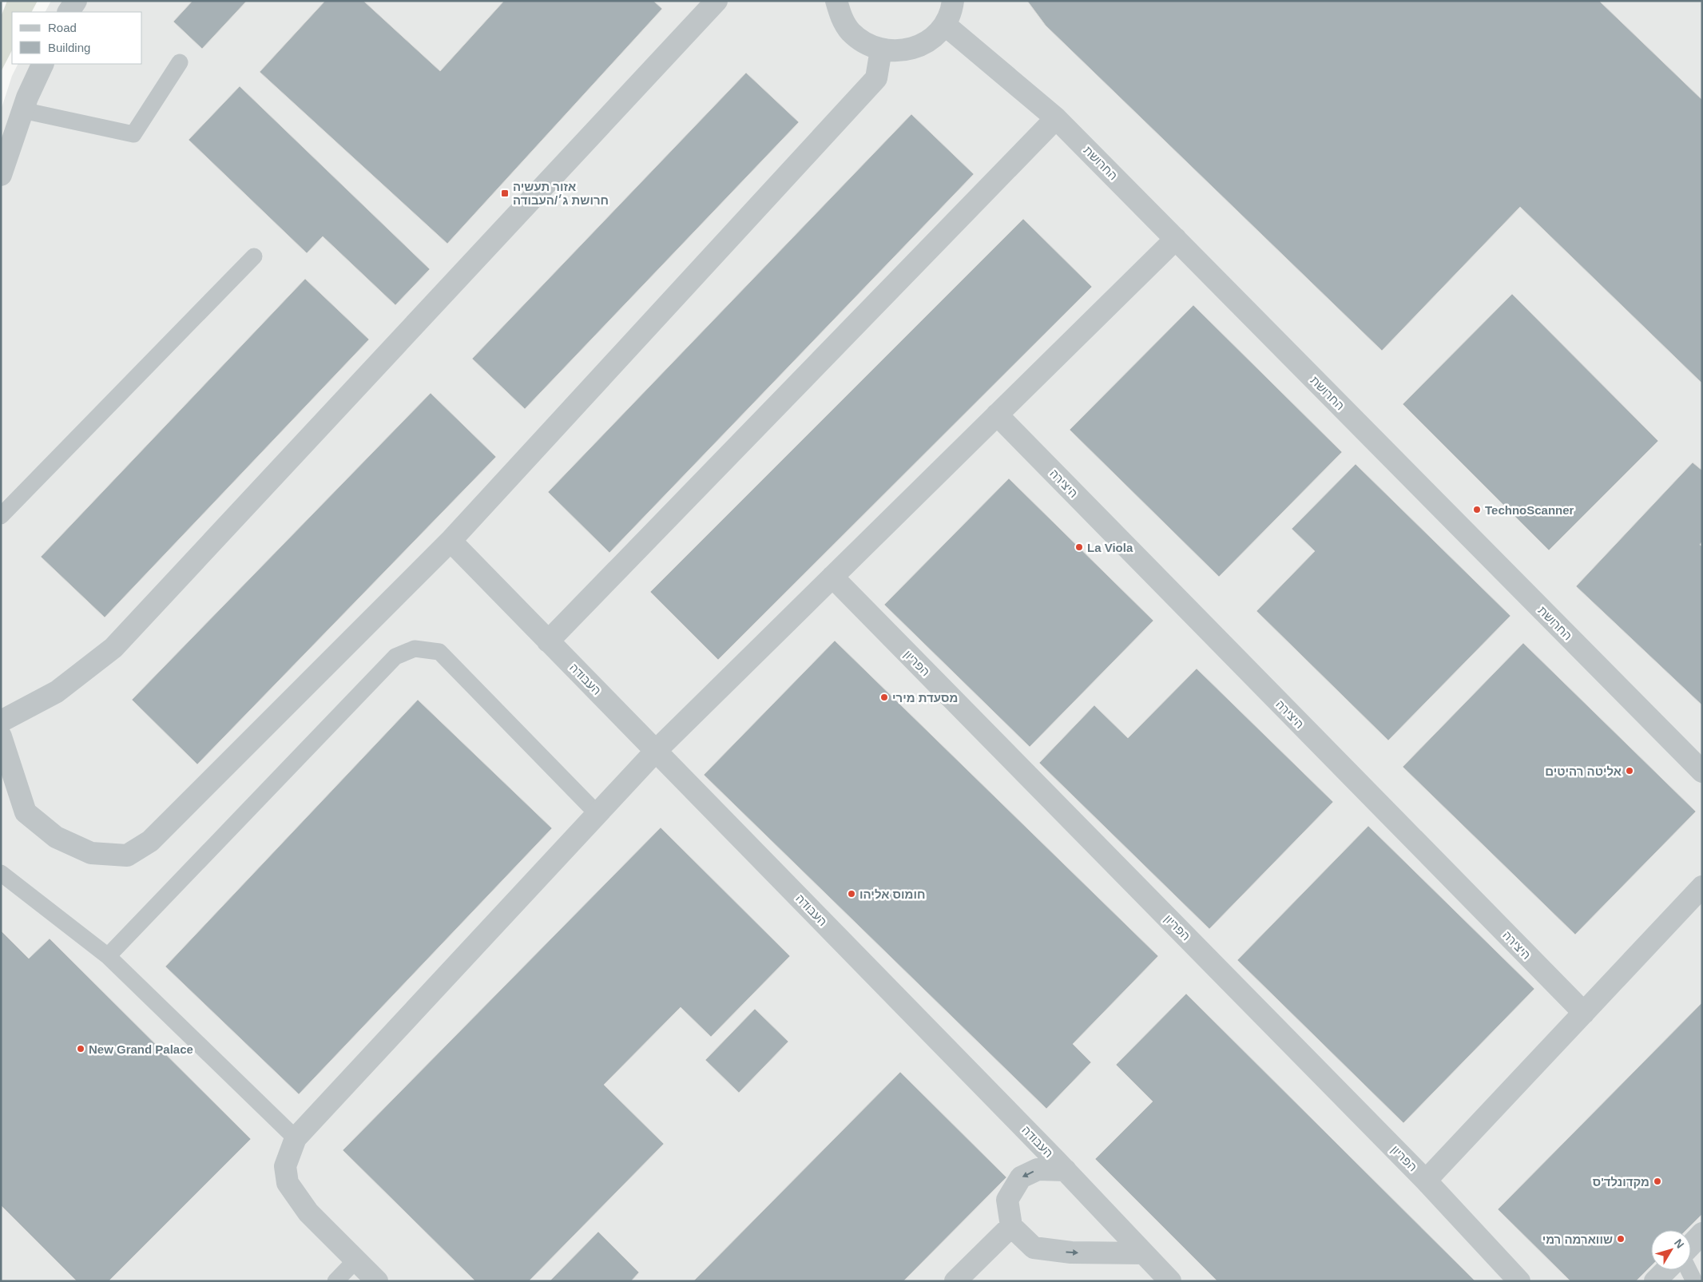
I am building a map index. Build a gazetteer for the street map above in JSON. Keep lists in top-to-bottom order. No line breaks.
{"streets":{"street":["החרושת","היצירה","הפריון","העבודה"]},"places":{"transit":["אזור תעשיה חרושת ג׳/העבודה"],"other":["TechnoScanner","La Viola","מסעדת מירי","אליטה רהיטים","חומוס אליהו","New Grand Palace","מקדונלד'ס","שווארמה רמי"]},"legend":["Road","Building"],"north":"top right"}
